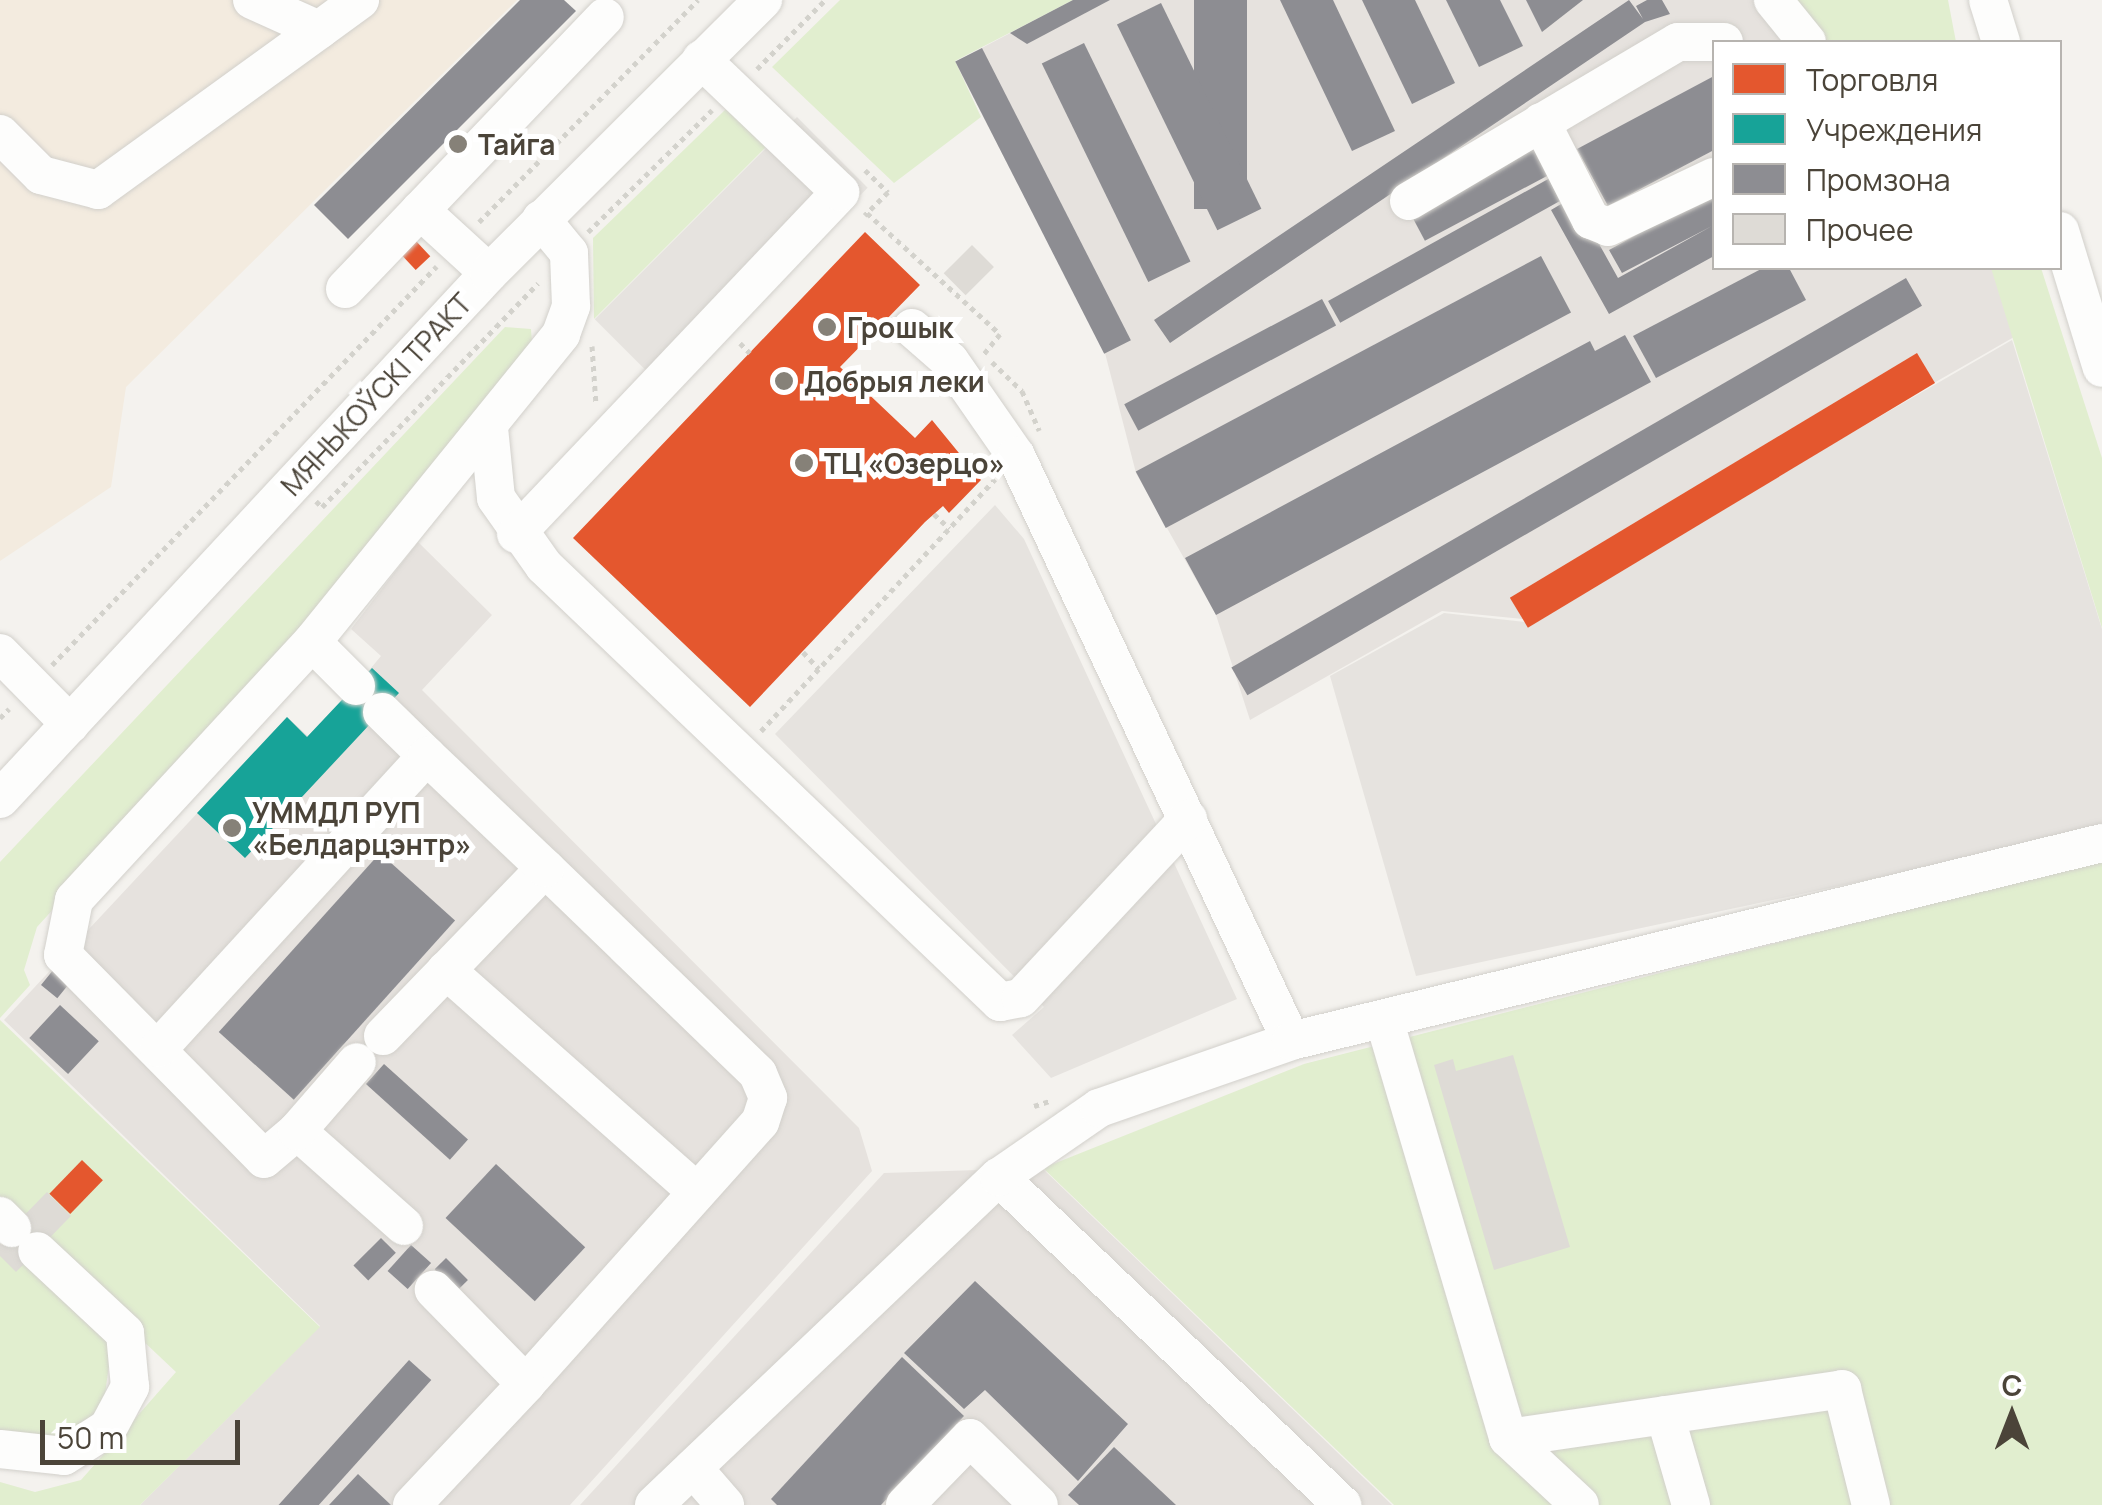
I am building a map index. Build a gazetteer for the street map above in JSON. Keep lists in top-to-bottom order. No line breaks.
{"streets":{"street":["МЯНЬКОЎСКІ ТРАКТ"]},"places":["Тайга","Грошык","Добрыя леки","ТЦ «Озерцо»","УММДЛ РУП «Белдарцэнтр»"],"legend":["Торговля","Учреждения","Промзона","Прочее"],"scale_bar":"50 m","north":"top"}
